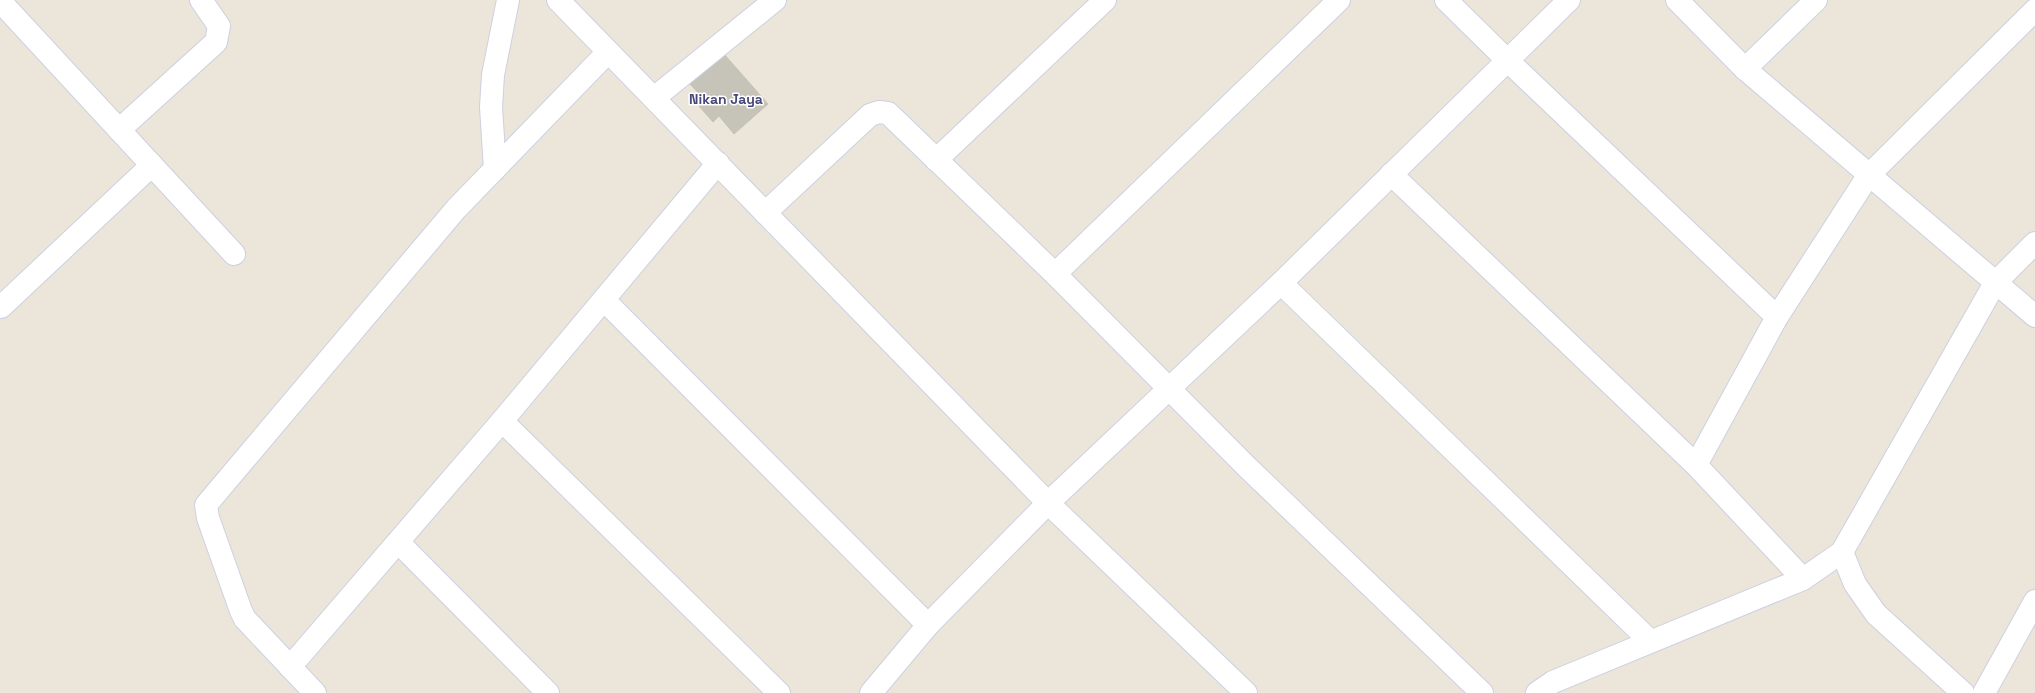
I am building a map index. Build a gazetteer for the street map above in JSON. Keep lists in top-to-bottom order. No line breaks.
{"districts":["Nikan Jaya"]}
